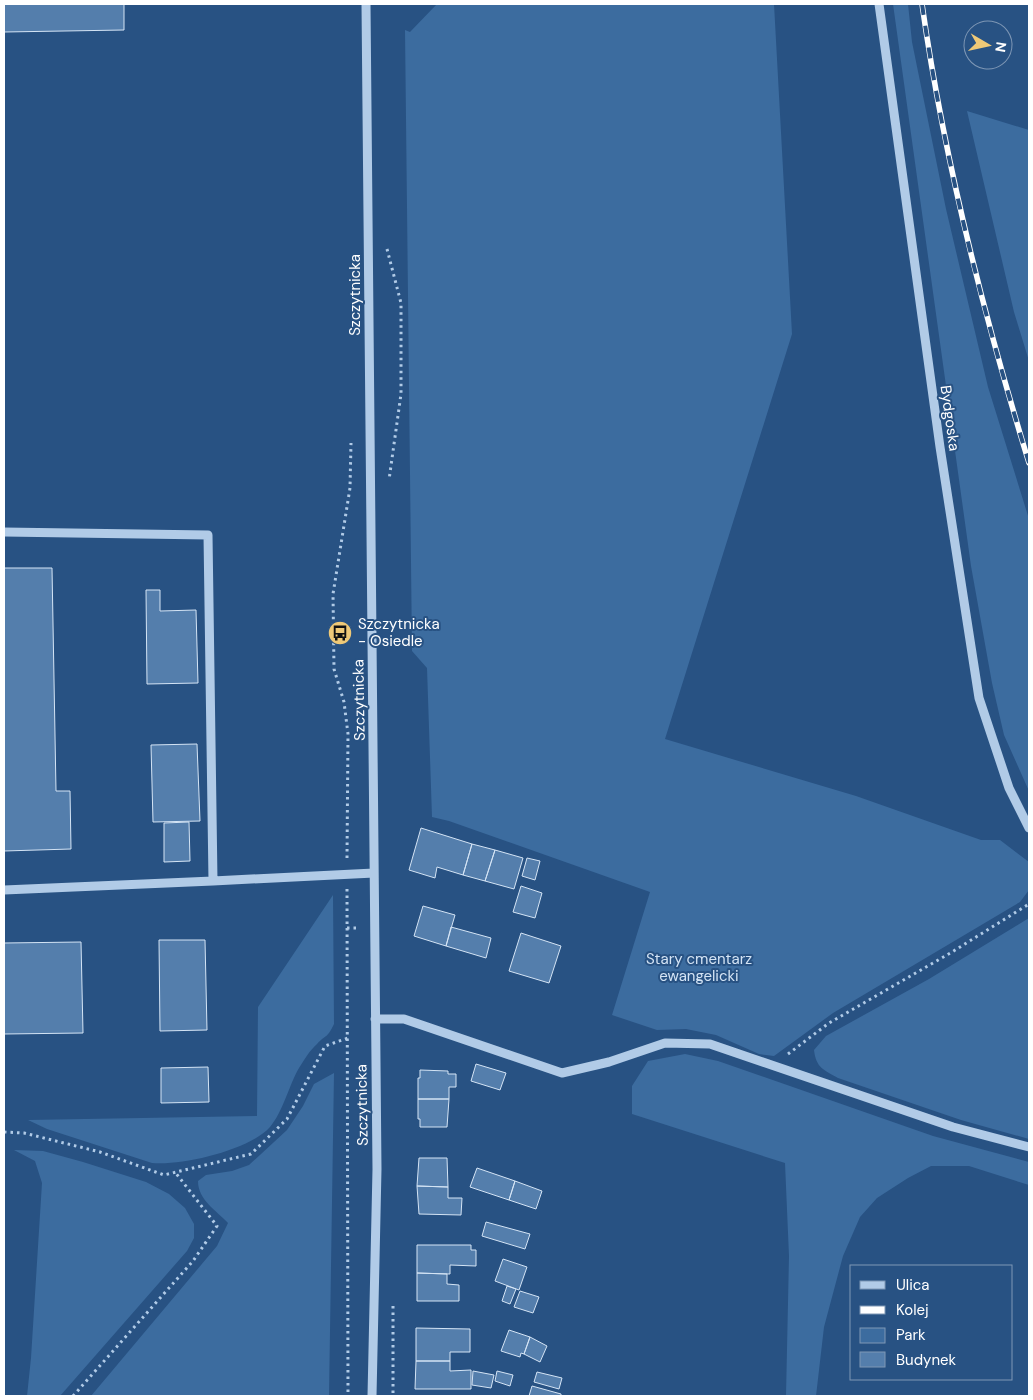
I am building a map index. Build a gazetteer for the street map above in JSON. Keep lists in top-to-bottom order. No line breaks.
{"streets":{"street":["Szczytnicka","Bydgoska"]},"parks":["Stary cmentarz ewangelicki"],"places":{"bus stop":["Szczytnicka - Osiedle"]},"legend":["Ulica","Kolej","Park","Budynek"],"north":"right"}
